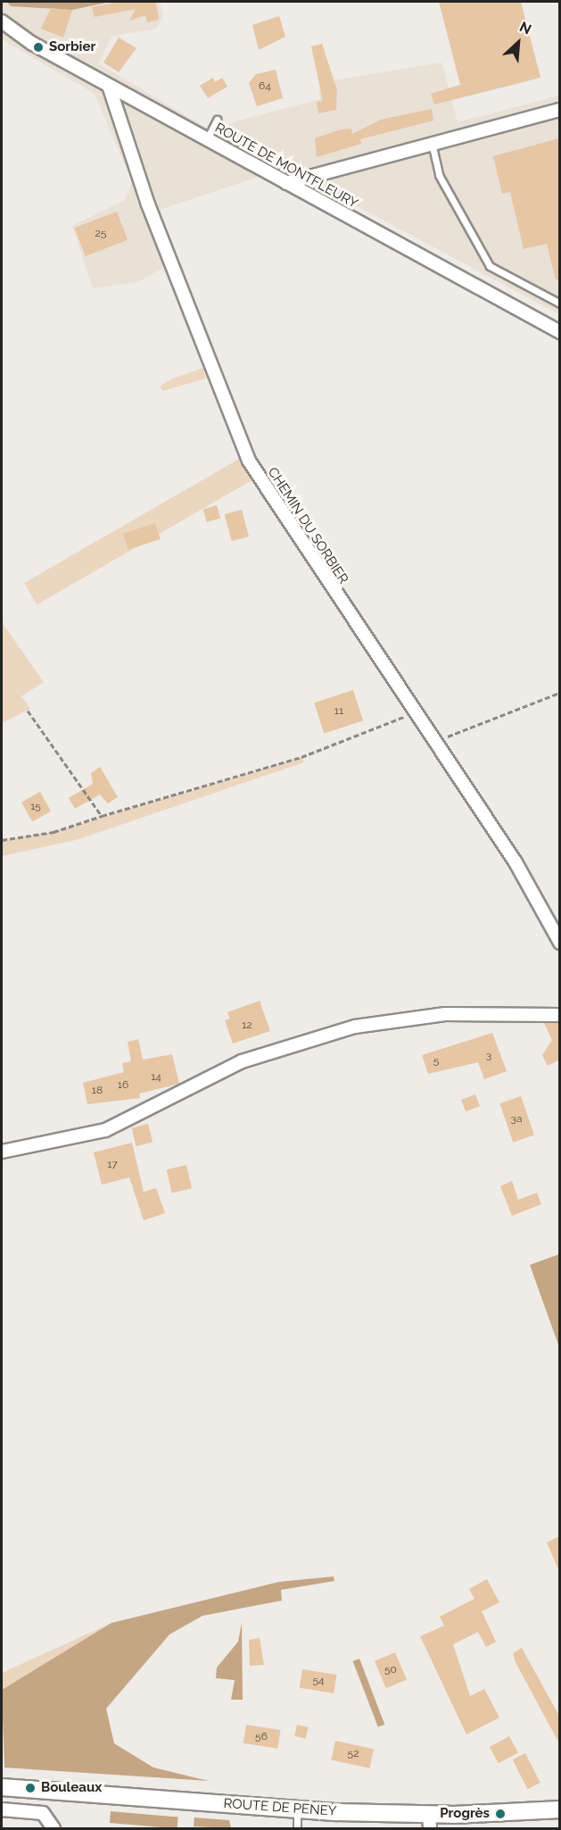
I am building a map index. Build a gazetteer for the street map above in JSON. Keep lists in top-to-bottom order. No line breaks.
{"streets":{"main road":["ROUTE DE PENEY"],"street":["ROUTE DE MONTFLEURY","CHEMIN DU SORBIER"]},"crossings":[["ROUTE DE MONTFLEURY","CHEMIN DU SORBIER"]],"places":["Sorbier","Bouleaux","Progrès"],"house_numbers":["64","25","11","15","12","3","5","14","16","18","3a","17","50","54","56","52"],"north":"top right"}
